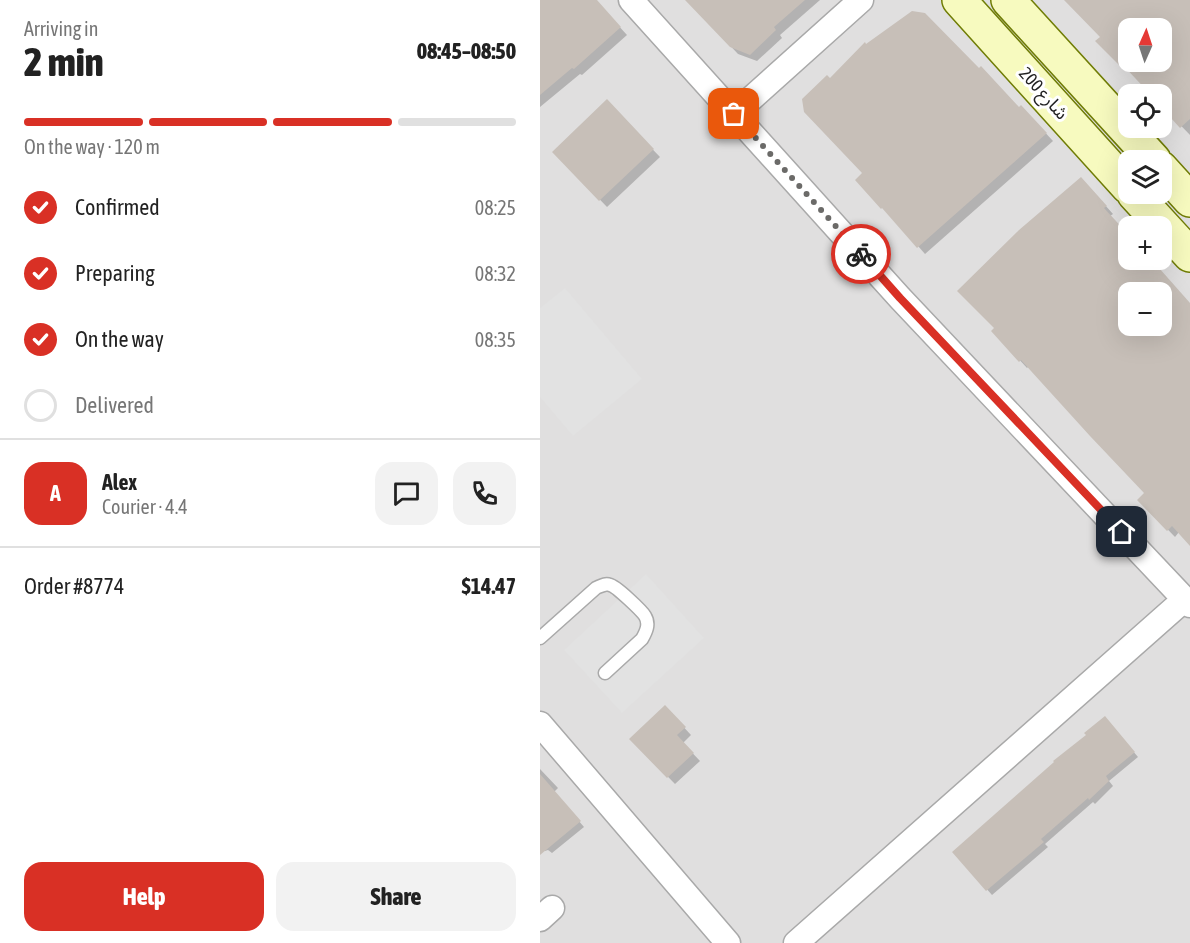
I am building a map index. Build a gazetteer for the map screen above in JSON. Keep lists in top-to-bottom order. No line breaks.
{"streets":{"street":["شارع 200"]},"north":"top","page":{"heading":["2 min","Arriving in","08:45–08:50"],"panel":["Alex","Courier · 4.4","Order #8774","$14.47"],"map_buttons":["+","−"],"bar":"On the way · 120 m","list":[["Confirmed","08:25"],["Preparing","08:32"],["On the way","08:35"],"Delivered"],"round":"A","buttons":["Help","Share"]}}
